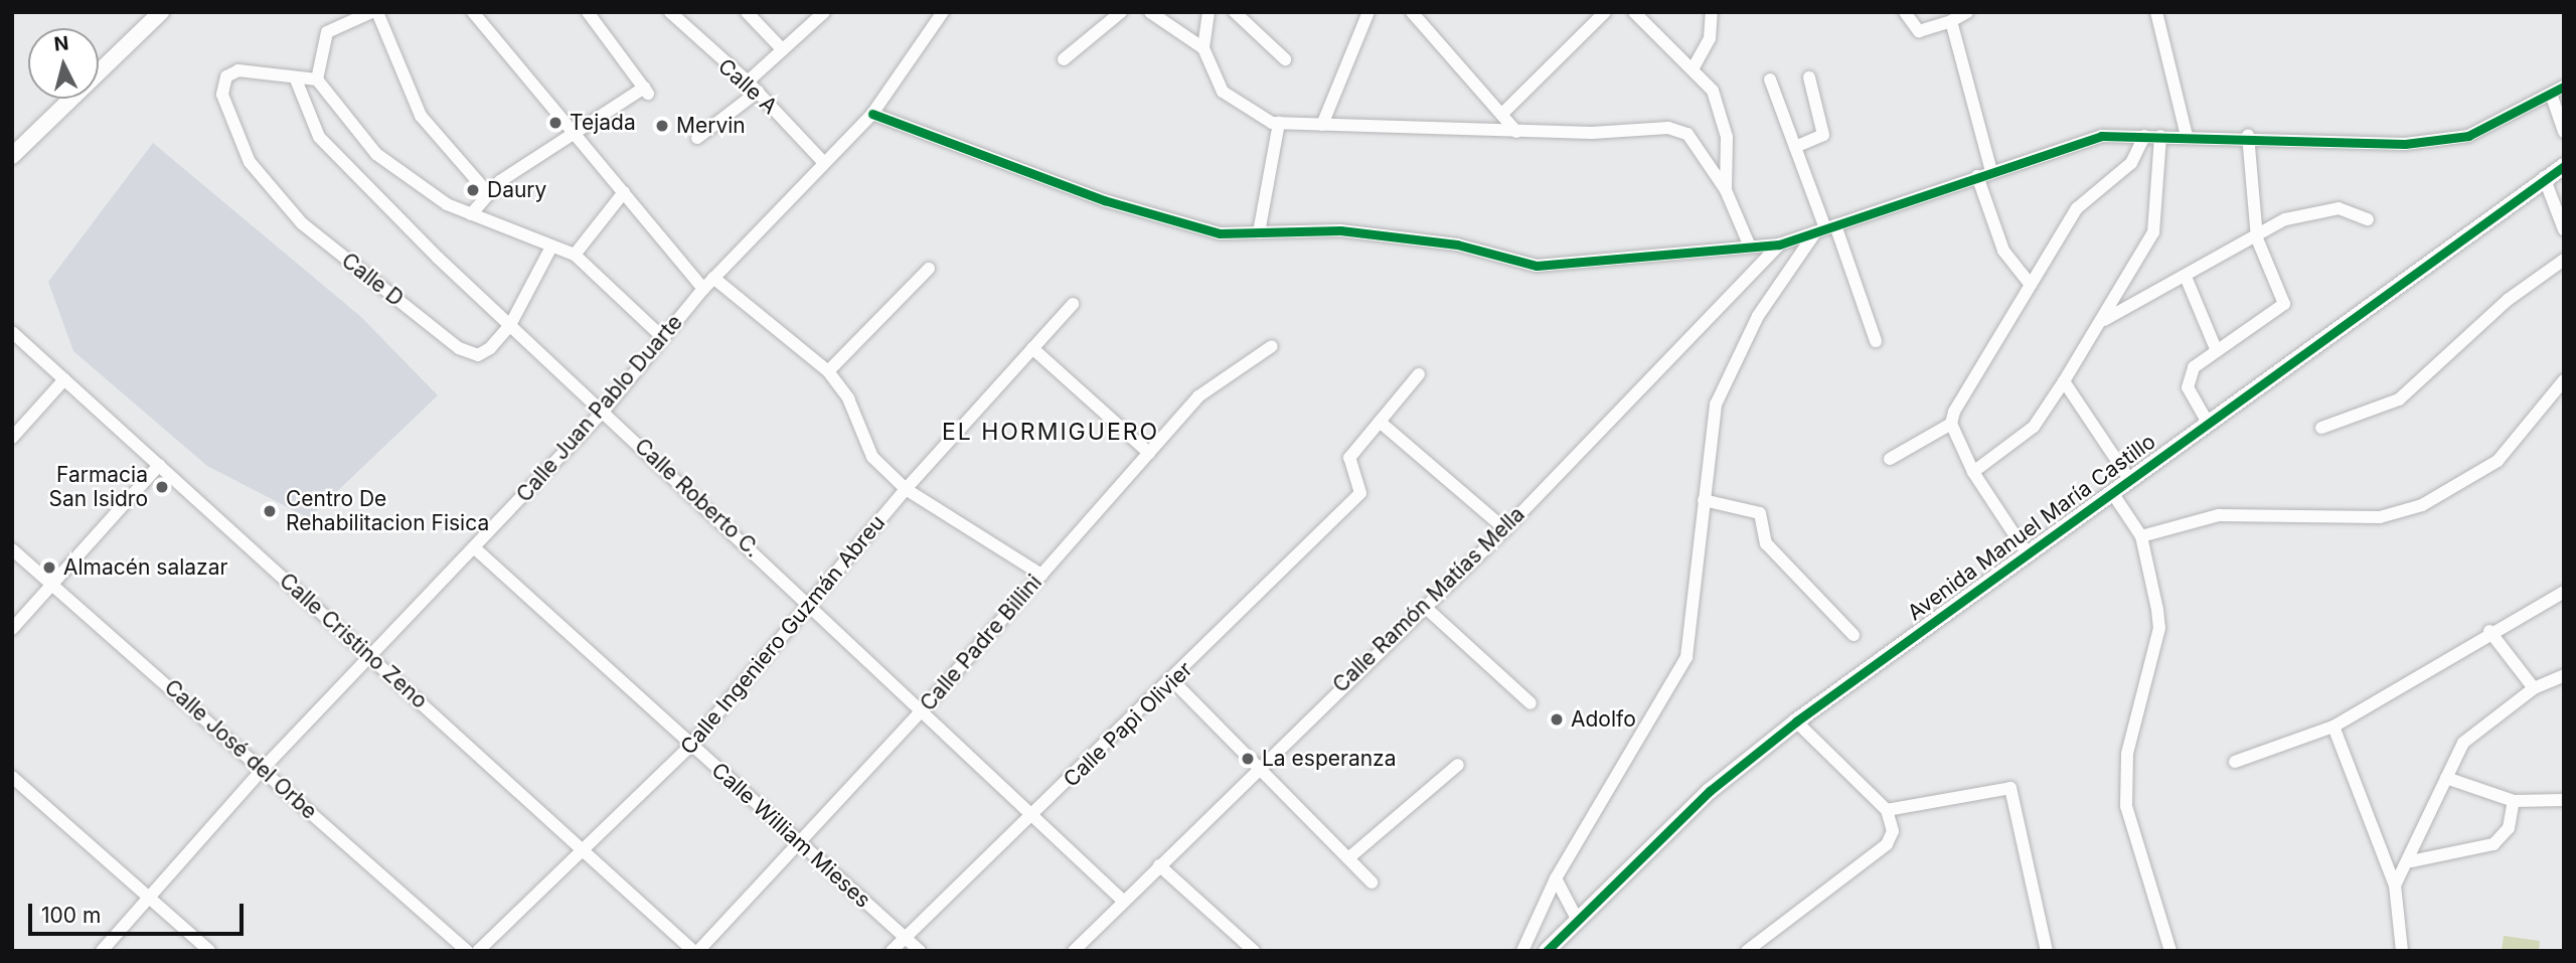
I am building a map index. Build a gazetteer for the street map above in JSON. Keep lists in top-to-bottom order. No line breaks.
{"streets":{"street":["Calle A","Calle D","Calle Juan Pablo Duarte","Calle Roberto C.","Avenida Manuel María Castillo","Calle Ramón Matías Mella","Calle Ingeniero Guzmán Abreu","Calle Cristino Zeno","Calle Padre Billini","Calle Papi Olivier","Calle José del Orbe","Calle William Mieses"]},"crossings":[["Calle A","Calle Juan Pablo Duarte"],["Calle D","Calle Roberto C."],["Calle Juan Pablo Duarte","Calle Roberto C."],["Calle Juan Pablo Duarte","Calle Cristino Zeno"],["Calle Juan Pablo Duarte","Calle José del Orbe"],["Calle Juan Pablo Duarte","Calle William Mieses"],["Calle Roberto C.","Calle Ramón Matías Mella"],["Calle Roberto C.","Calle Ingeniero Guzmán Abreu"],["Calle Roberto C.","Calle Padre Billini"],["Calle Roberto C.","Calle Papi Olivier"],["Calle Ingeniero Guzmán Abreu","Calle Cristino Zeno"],["Calle Ingeniero Guzmán Abreu","Calle William Mieses"],["Calle Cristino Zeno","Calle Padre Billini"],["Calle Padre Billini","Calle William Mieses"],["Calle Papi Olivier","Calle William Mieses"]],"districts":["EL HORMIGUERO"],"places":["Tejada","Mervin","Daury","Farmacia San Isidro","Centro De Rehabilitacion Fisica","Almacén salazar","Adolfo","La esperanza"],"scale_bar":"100 m","north":"top"}
